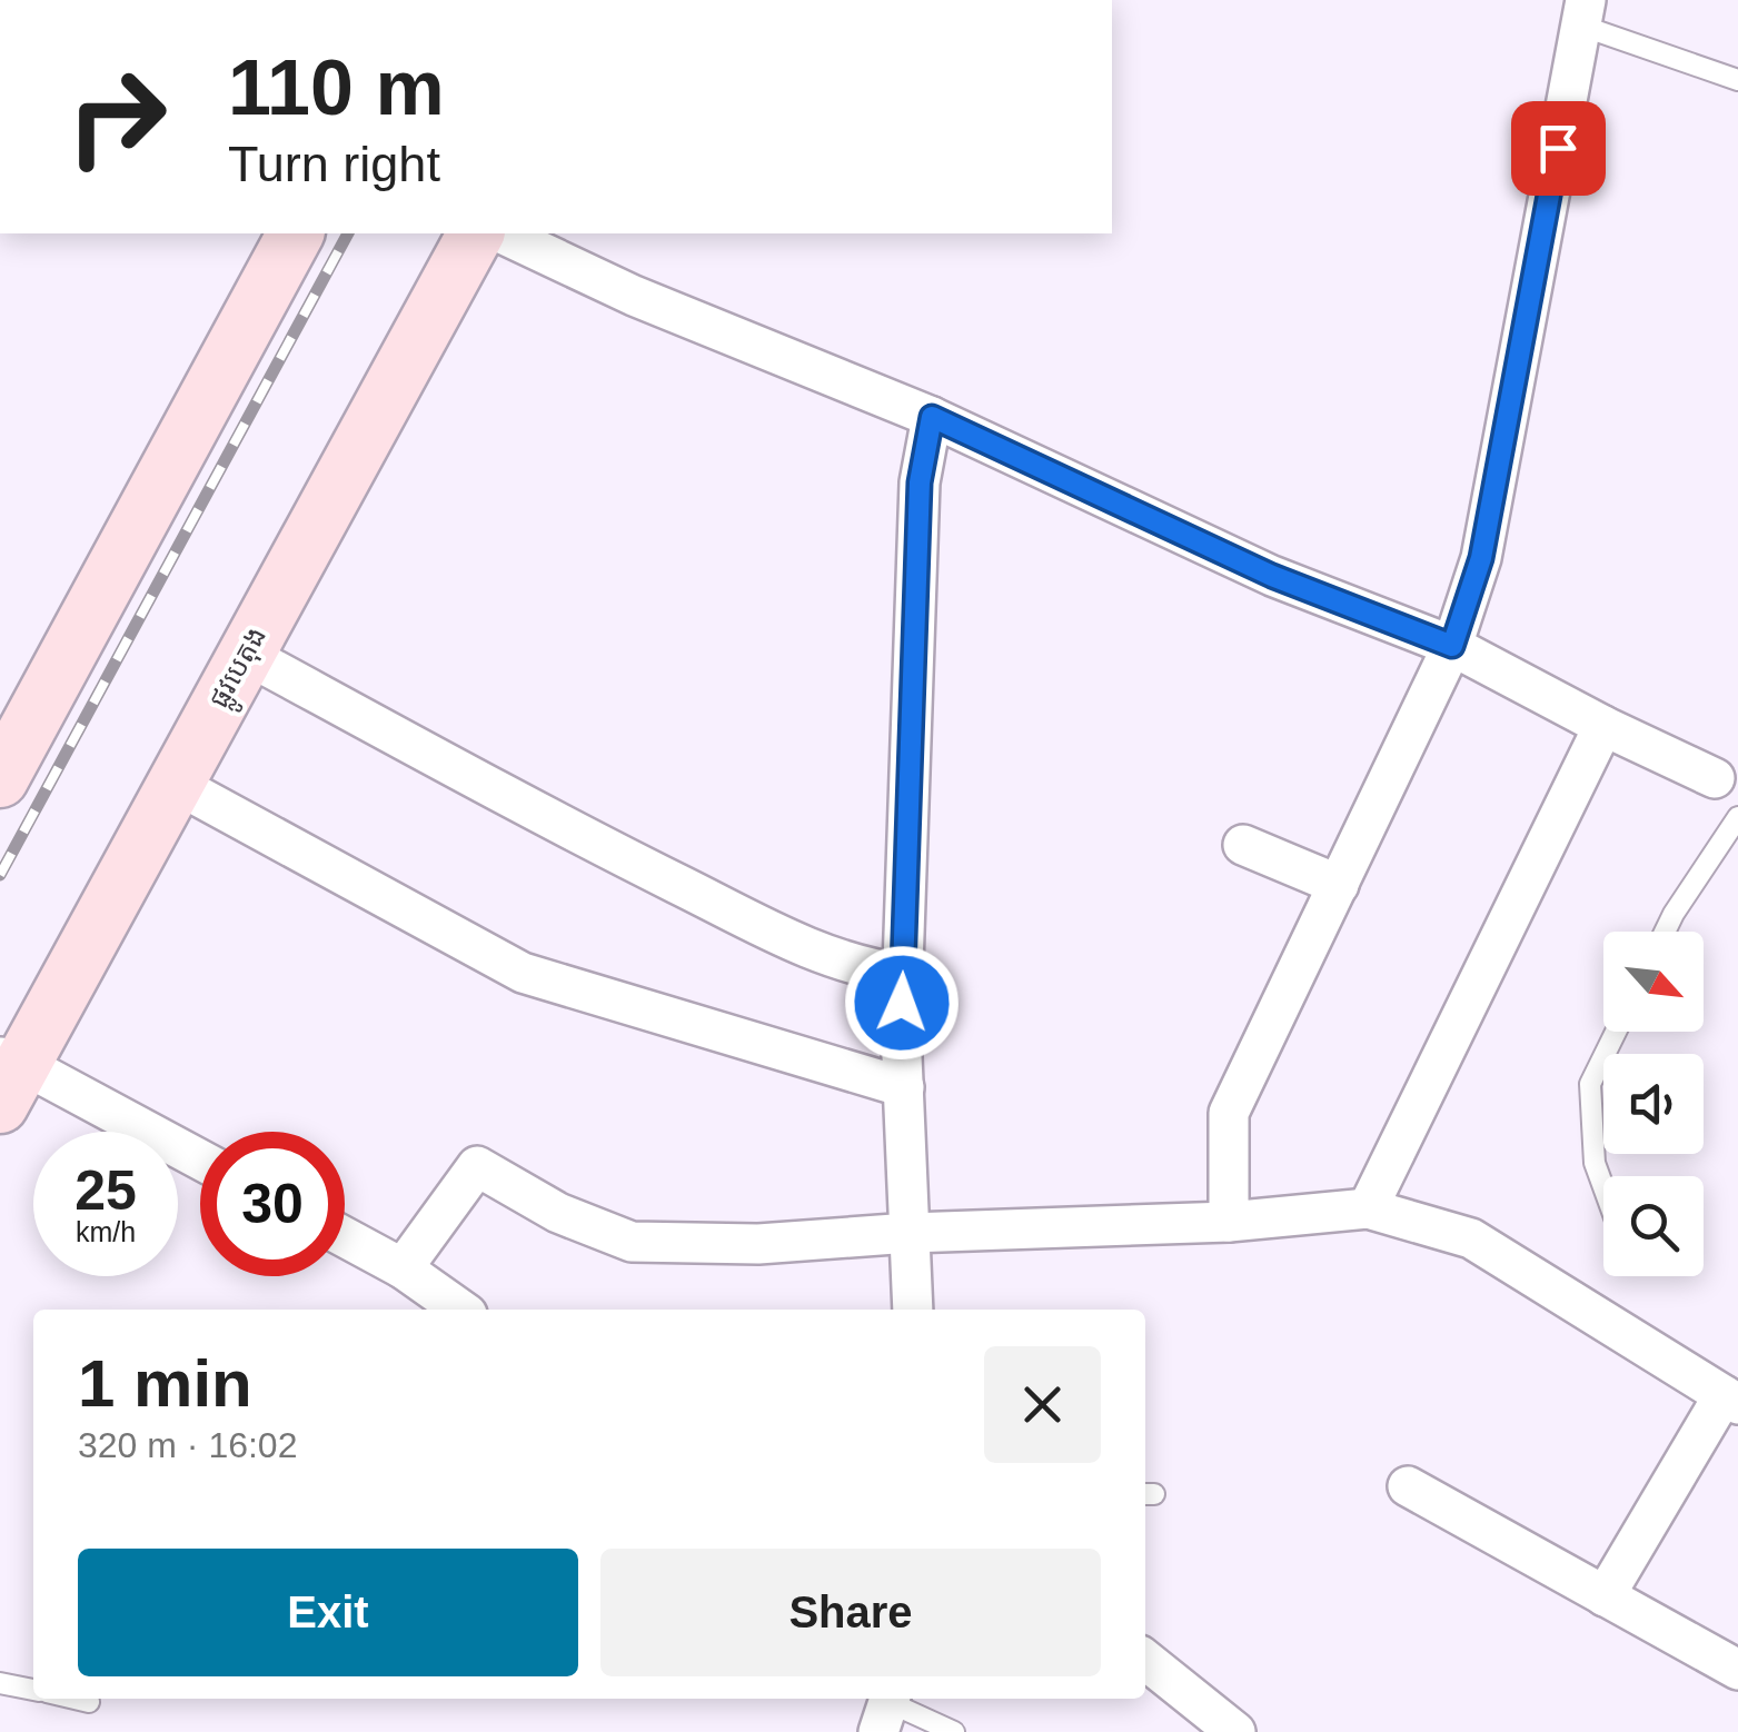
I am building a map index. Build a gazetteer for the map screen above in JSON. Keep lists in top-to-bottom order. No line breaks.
{"streets":{"main road":["ផ្លូវបេតុង"]},"north":"bottom right","page":{"turn":["110 m","Turn right"],"speed":"25 km/h","limit":"30","heading":["1 min","320 m · 16:02"],"buttons":["Exit","Share"]}}
